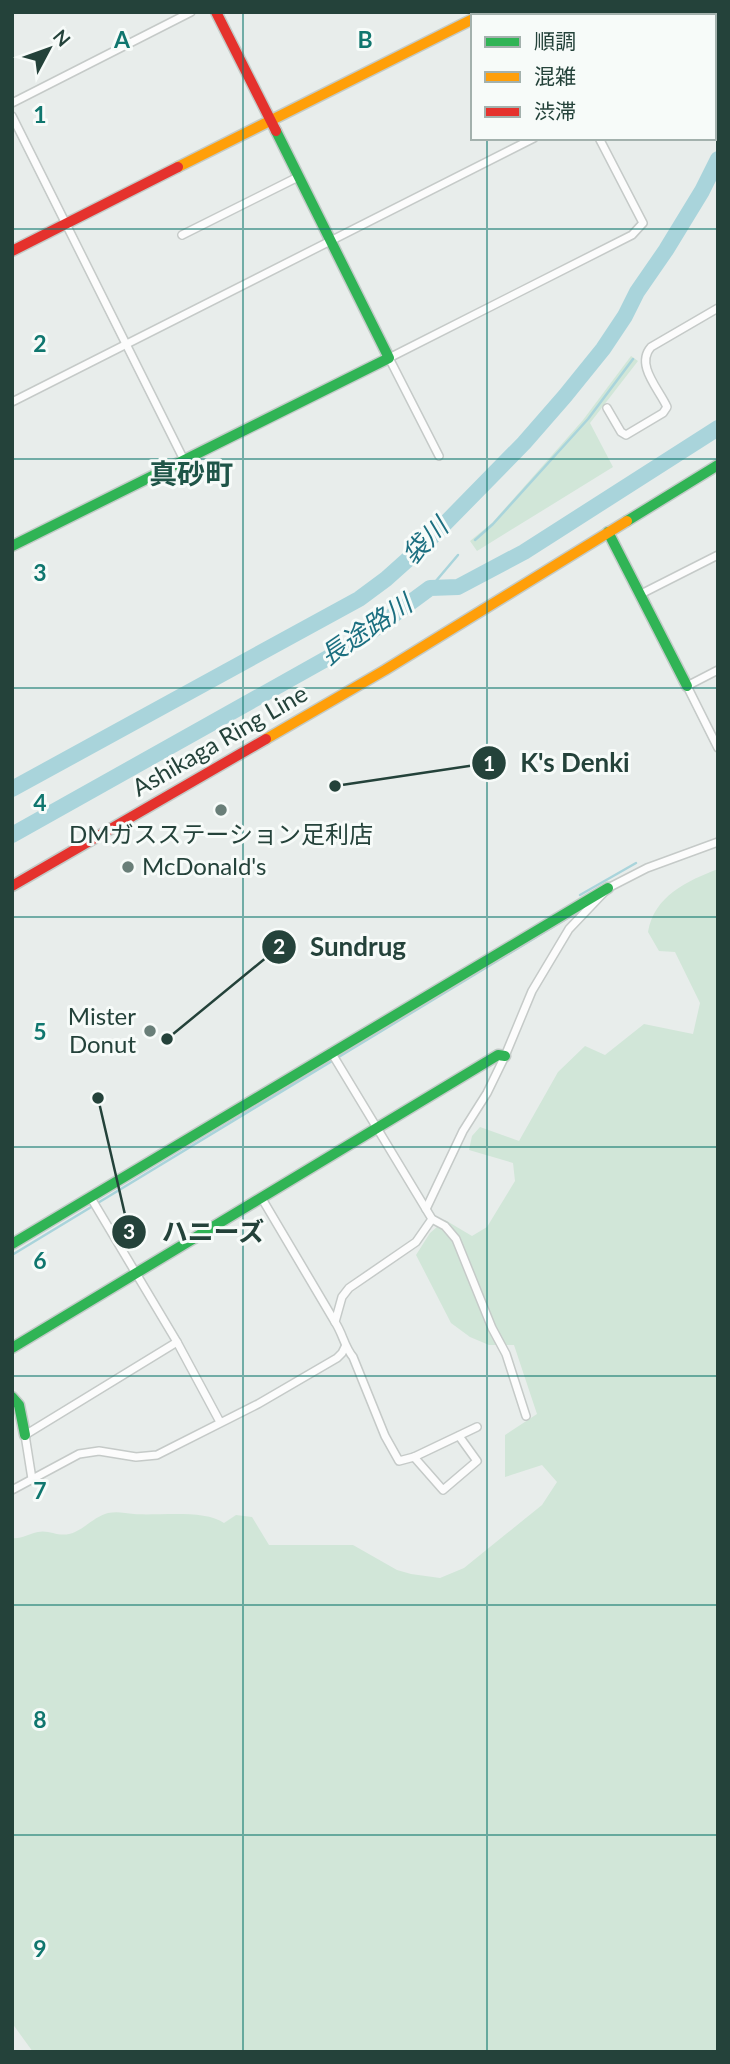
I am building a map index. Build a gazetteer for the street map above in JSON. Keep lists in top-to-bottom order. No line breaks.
{"districts":["真砂町"],"water":["袋川","長途路川"],"places":["K's Denki","DMガスステーション足利店","McDonald's","Mister Donut","Sundrug","ハニーズ"],"legend":["順調","混雑","渋滞"],"north":"top right","grid":{"columns":["A","B"],"rows":["1","2","3","4","5","6","7","8","9"]}}
